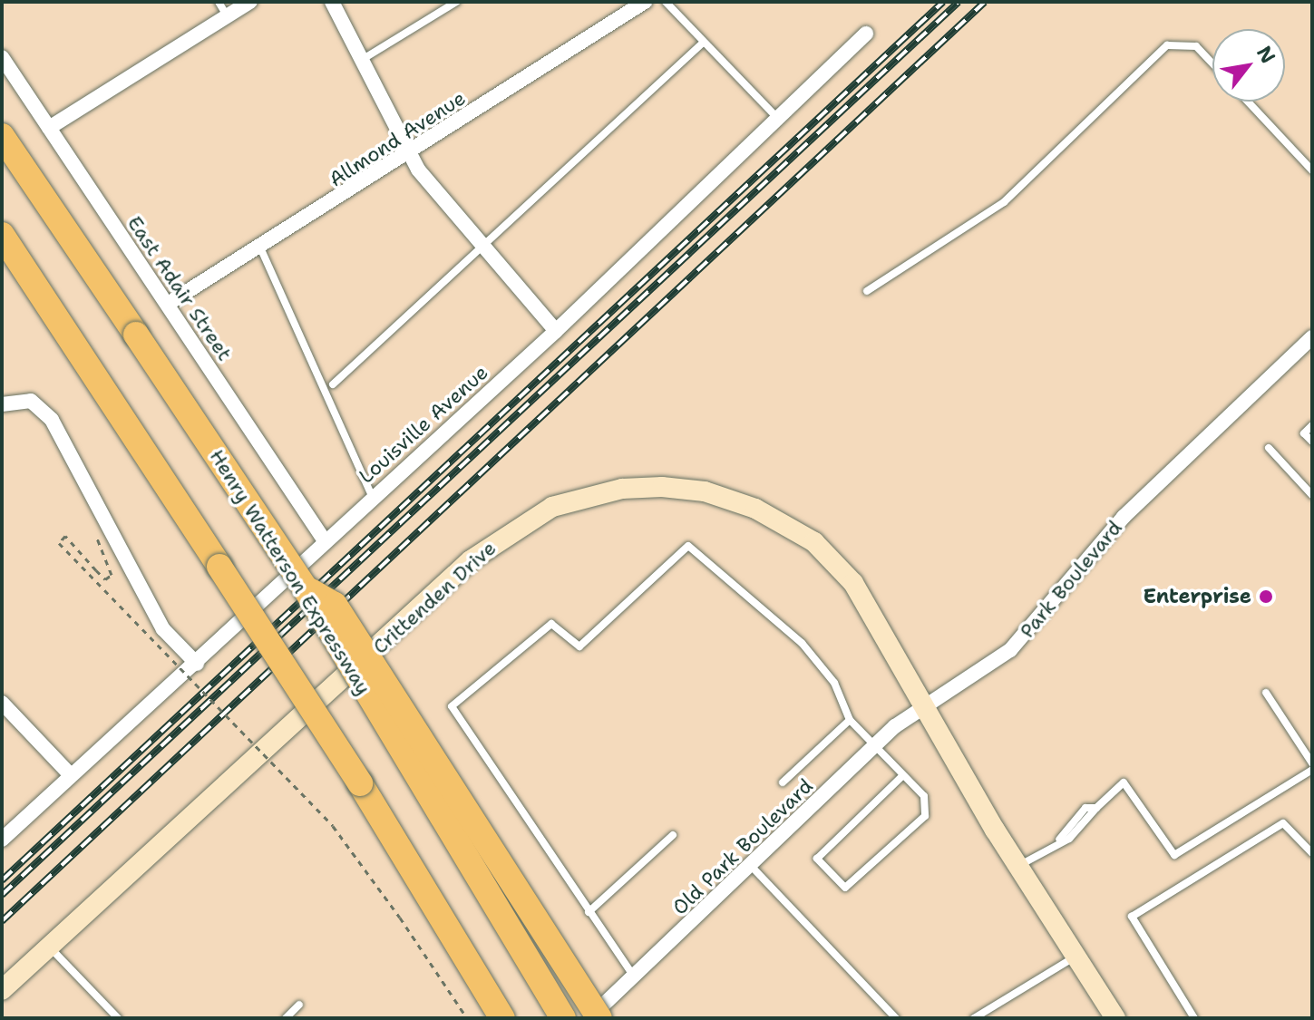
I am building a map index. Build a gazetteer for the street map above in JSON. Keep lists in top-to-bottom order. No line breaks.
{"streets":{"highway":["Henry Watterson Expressway"],"main road":["Crittenden Drive"],"street":["Allmond Avenue","East Adair Street","Louisville Avenue","Park Boulevard","Old Park Boulevard"]},"crossings":[["Allmond Avenue","East Adair Street"],["East Adair Street","Louisville Avenue"],["Park Boulevard","Crittenden Drive"],["Park Boulevard","Old Park Boulevard"],["Crittenden Drive","Old Park Boulevard"]],"places":["Enterprise"],"north":"top right"}
